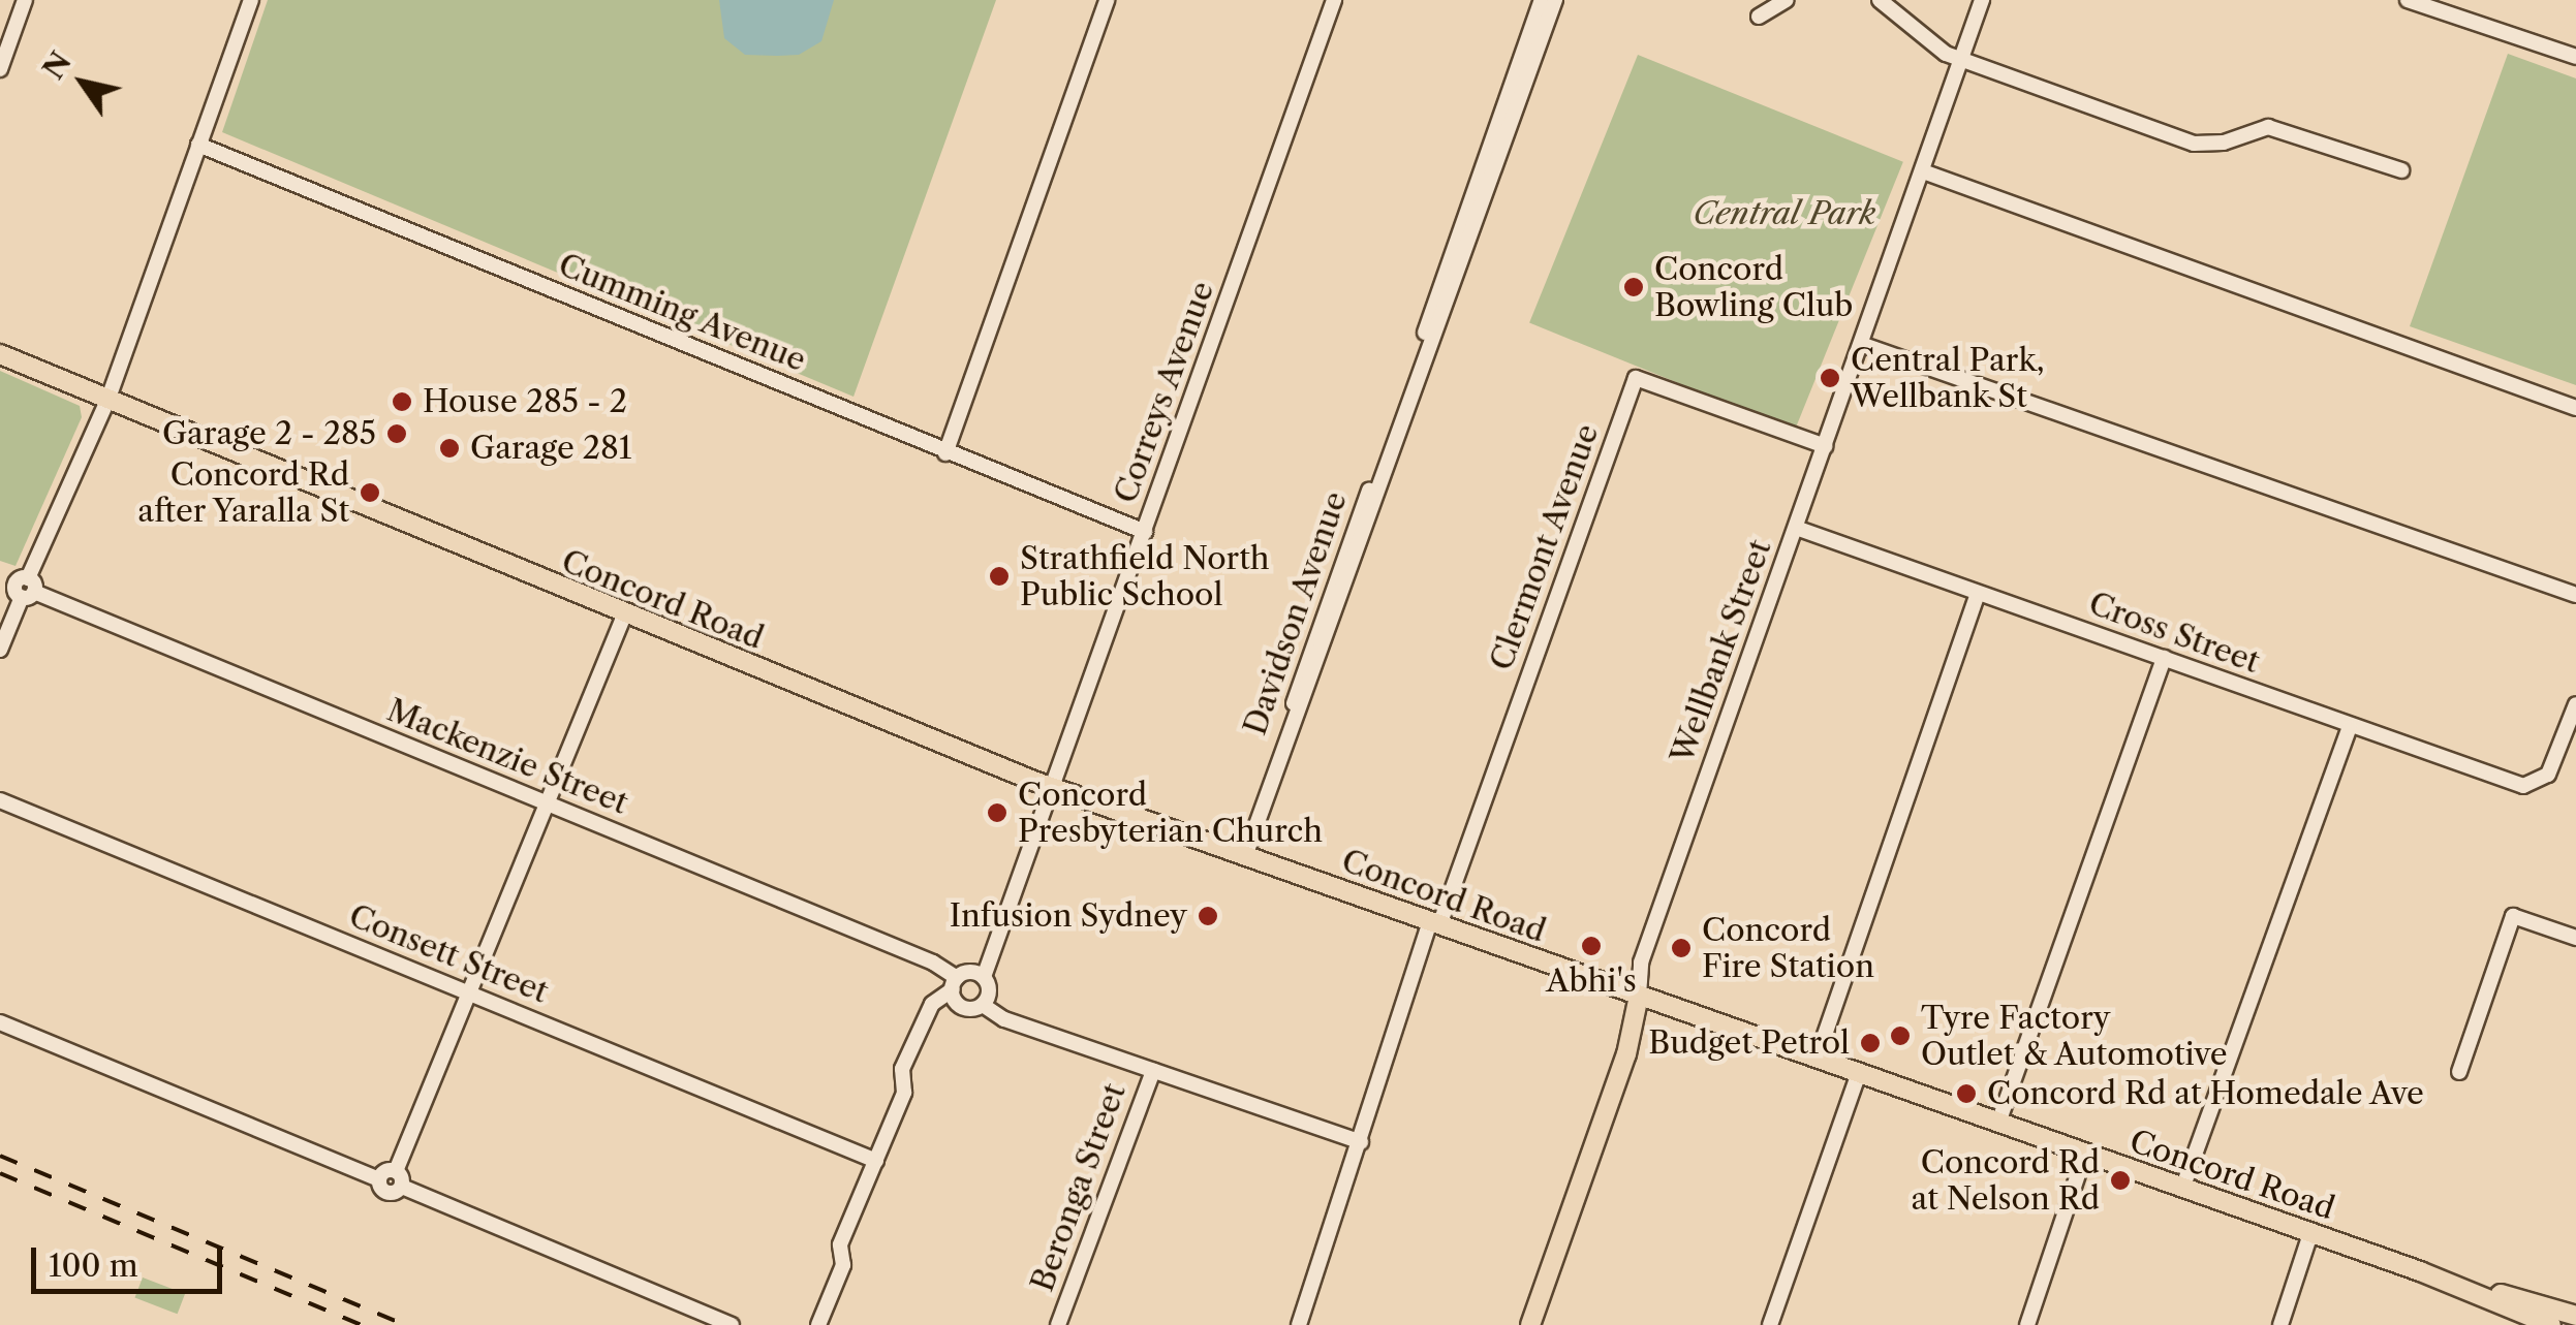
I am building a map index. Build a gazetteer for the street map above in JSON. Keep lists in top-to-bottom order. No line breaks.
{"streets":{"main road":["Concord Road","Wellbank Street"],"street":["Cumming Avenue","Correys Avenue","Clermont Avenue","Davidson Avenue","Cross Street","Mackenzie Street","Consett Street","Beronga Street"]},"crossings":[["Cumming Avenue","Correys Avenue"],["Correys Avenue","Concord Road"],["Correys Avenue","Mackenzie Street"],["Clermont Avenue","Concord Road"],["Clermont Avenue","Wellbank Street"],["Concord Road","Davidson Avenue"],["Concord Road","Wellbank Street"],["Cross Street","Wellbank Street"]],"parks":["Central Park"],"places":["Concord Bowling Club","Central Park, Wellbank St","House 285 - 2","Garage 2 - 285","Garage 281","Concord Rd after Yaralla St","Strathfield North Public School","Concord Presbyterian Church","Infusion Sydney","Abhi's","Concord Fire Station","Tyre Factory Outlet & Automotive","Budget Petrol","Concord Rd at Homedale Ave","Concord Rd at Nelson Rd"],"scale_bar":"100 m","north":"top left"}
